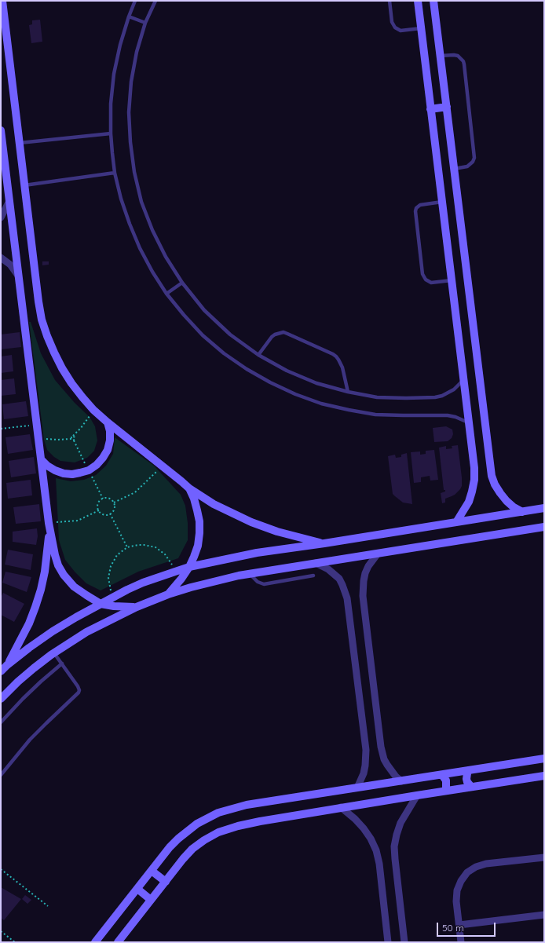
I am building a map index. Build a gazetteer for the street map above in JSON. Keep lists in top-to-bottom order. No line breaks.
{"scale_bar":"50 m"}
